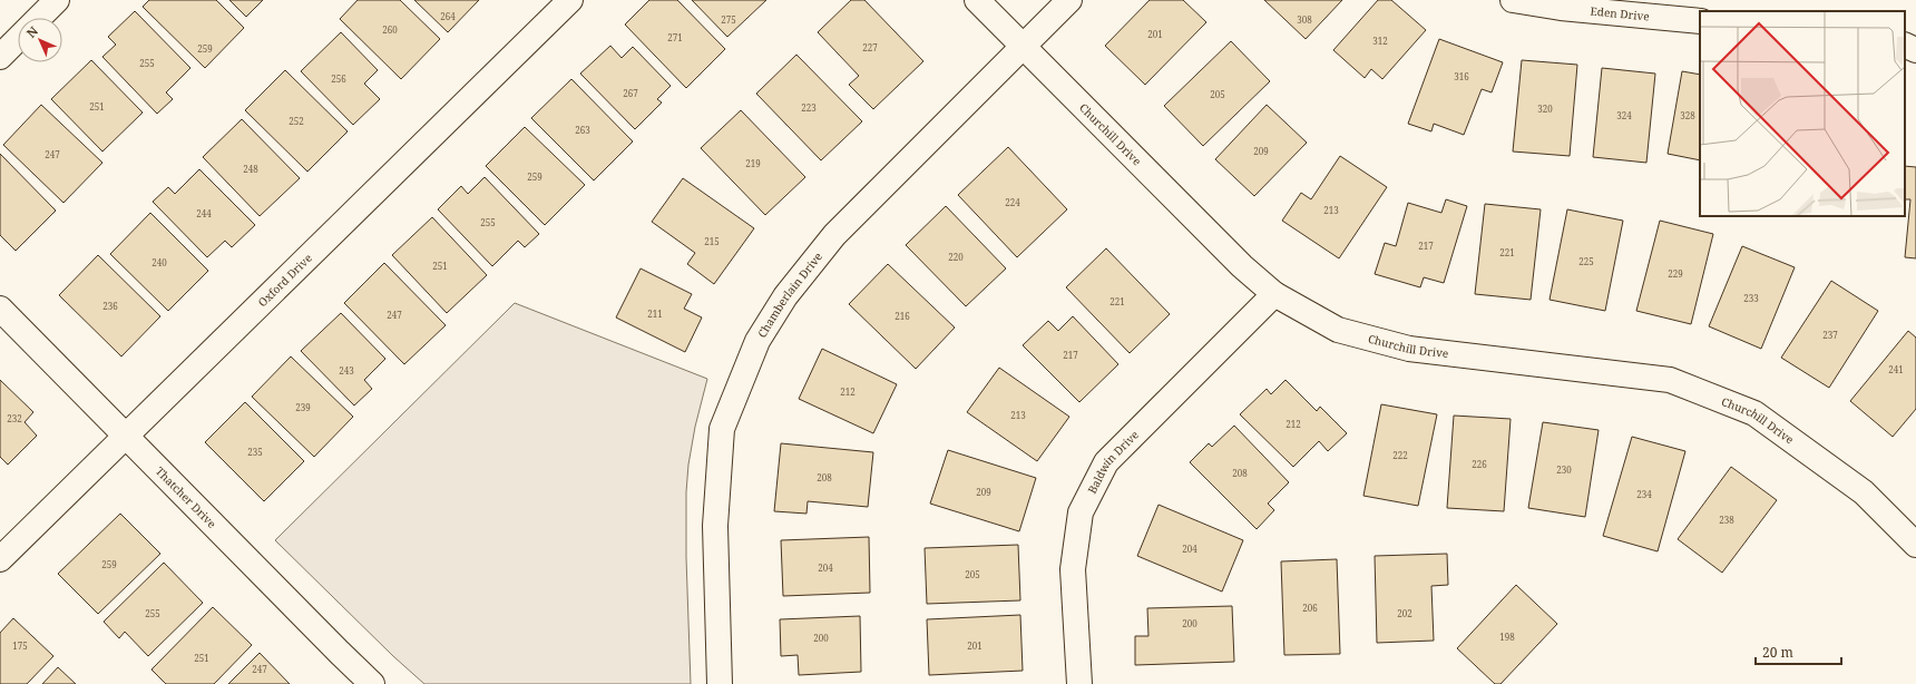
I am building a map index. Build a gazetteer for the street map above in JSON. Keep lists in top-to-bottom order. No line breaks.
{"streets":{"street":["Eden Drive","Churchill Drive","Oxford Drive","Chamberlain Drive","Baldwin Drive","Thatcher Drive"]},"crossings":[["Churchill Drive","Chamberlain Drive"],["Churchill Drive","Baldwin Drive"],["Oxford Drive","Thatcher Drive"]],"house_numbers":["264","275","308","260","201","271","312","227","259","255","316","256","267","205","251","223","320","324","328","252","263","209","247","219","248","259","224","213","244","255","215","217","221","220","225","240","251","229","233","221","236","211","247","216","237","217","241","243","212","239","213","232","212","235","222","226","230","208","208","209","234","238","204","259","204","205","206","255","202","200","198","200","175","201","251","247"],"scale_bar":"20 m","north":"top left"}
